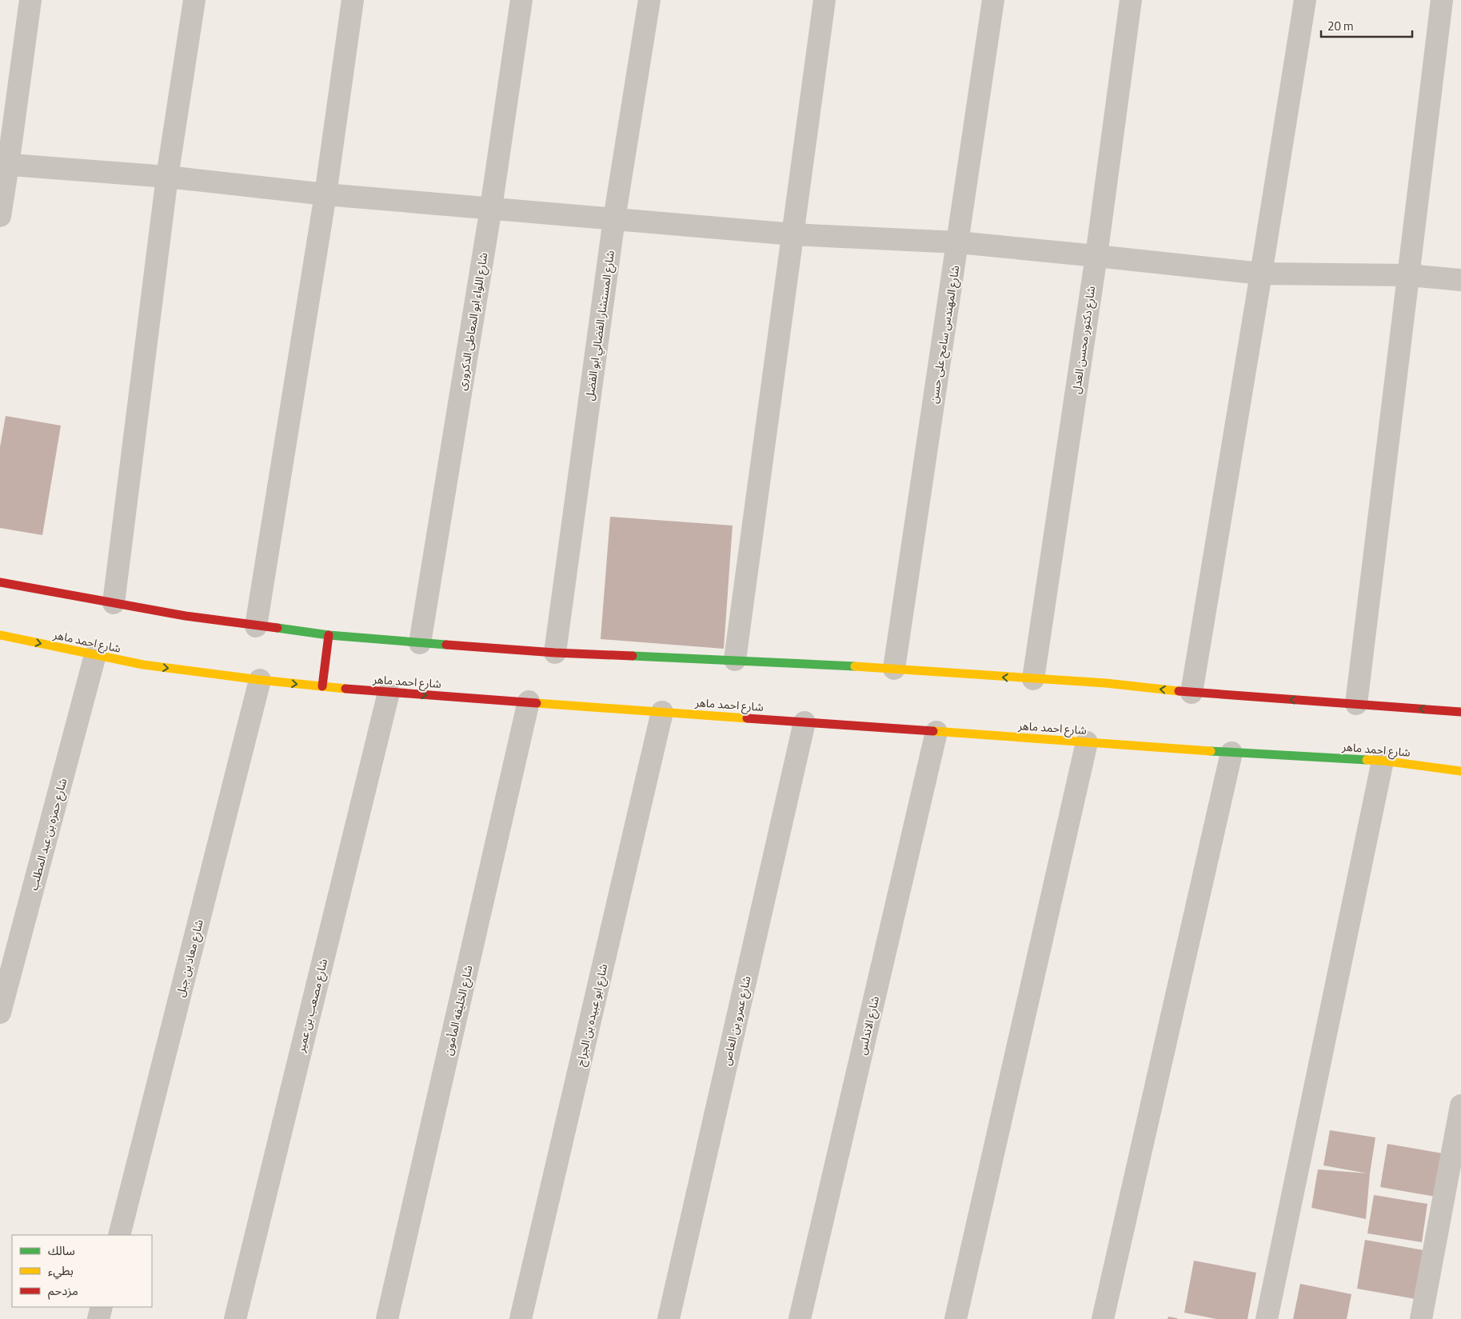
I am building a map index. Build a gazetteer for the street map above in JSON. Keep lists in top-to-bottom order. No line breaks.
{"streets":{"main road":["شارع احمد ماهر"],"street":["شارع اللواء ابو المعاطى الدكرورى","شارع المستشار الفضالي ابو الفضل","شارع المهندس سامح على حسن","شارع دكتور محسن العدل","شارع حمزه بن عبد المطلب","شارع معاذ بن جبل","شارع مصعب بن عمير","شارع الخليفه المأمون","شارع ابو عبيده بن الجراح","شارع عمرو بن العاص","شارع الاندلس"]},"crossings":[["شارع احمد ماهر","شارع حمزه بن عبد المطلب"],["شارع احمد ماهر","شارع معاذ بن جبل"],["شارع احمد ماهر","شارع مصعب بن عمير"],["شارع احمد ماهر","شارع الخليفه المأمون"],["شارع احمد ماهر","شارع ابو عبيده بن الجراح"],["شارع احمد ماهر","شارع عمرو بن العاص"],["شارع احمد ماهر","شارع الاندلس"]],"legend":["سالك","بطيء","مزدحم"],"scale_bar":"20 m"}
